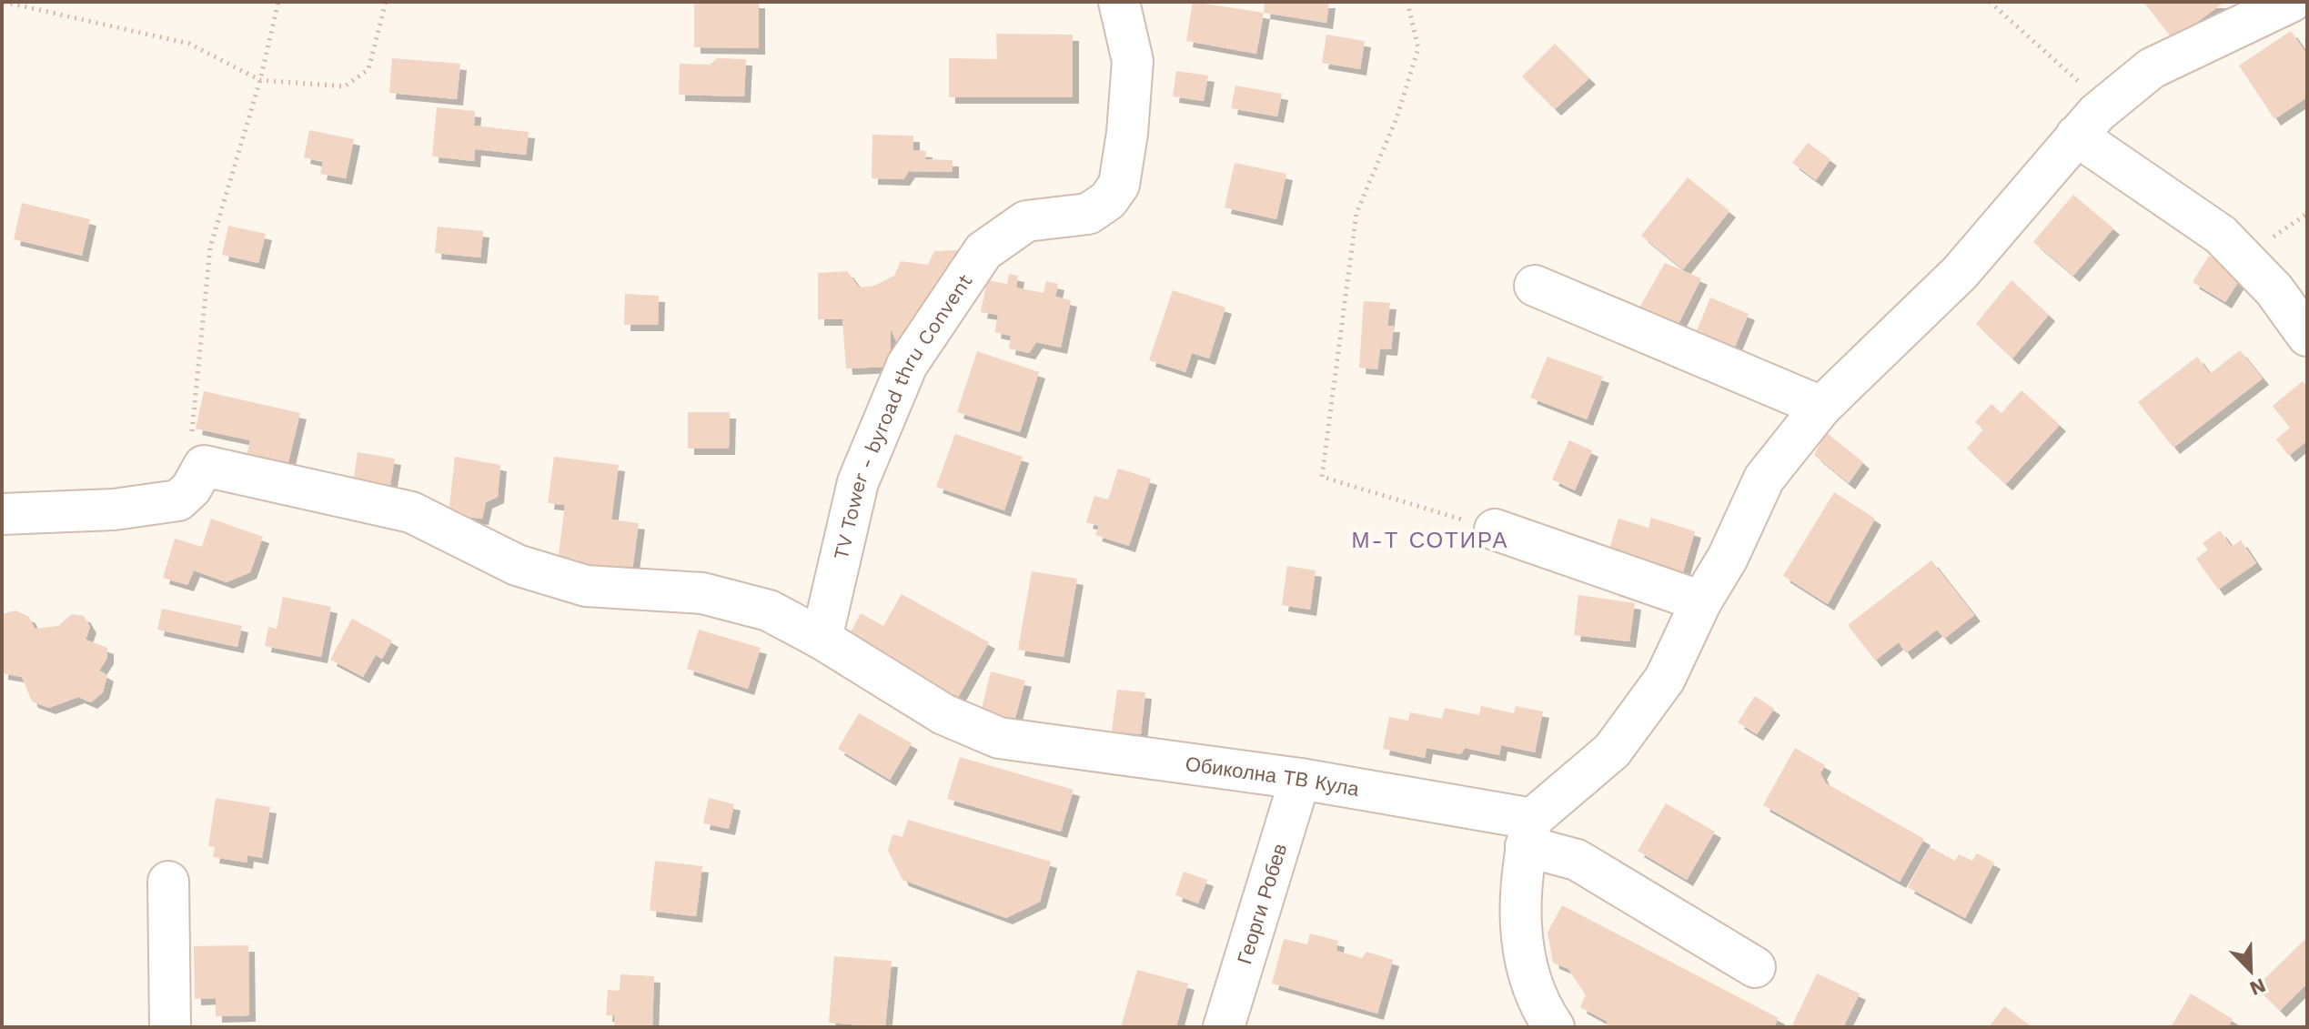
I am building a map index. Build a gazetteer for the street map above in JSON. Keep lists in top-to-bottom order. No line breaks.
{"streets":{"street":["TV Tower - byroad thru Convent","Обиколна ТВ Кула","Георги Робев"]},"crossings":[["TV Tower - byroad thru Convent","Обиколна ТВ Кула"],["Обиколна ТВ Кула","Георги Робев"]],"districts":["М-Т СОТИРА"],"north":"bottom right"}
